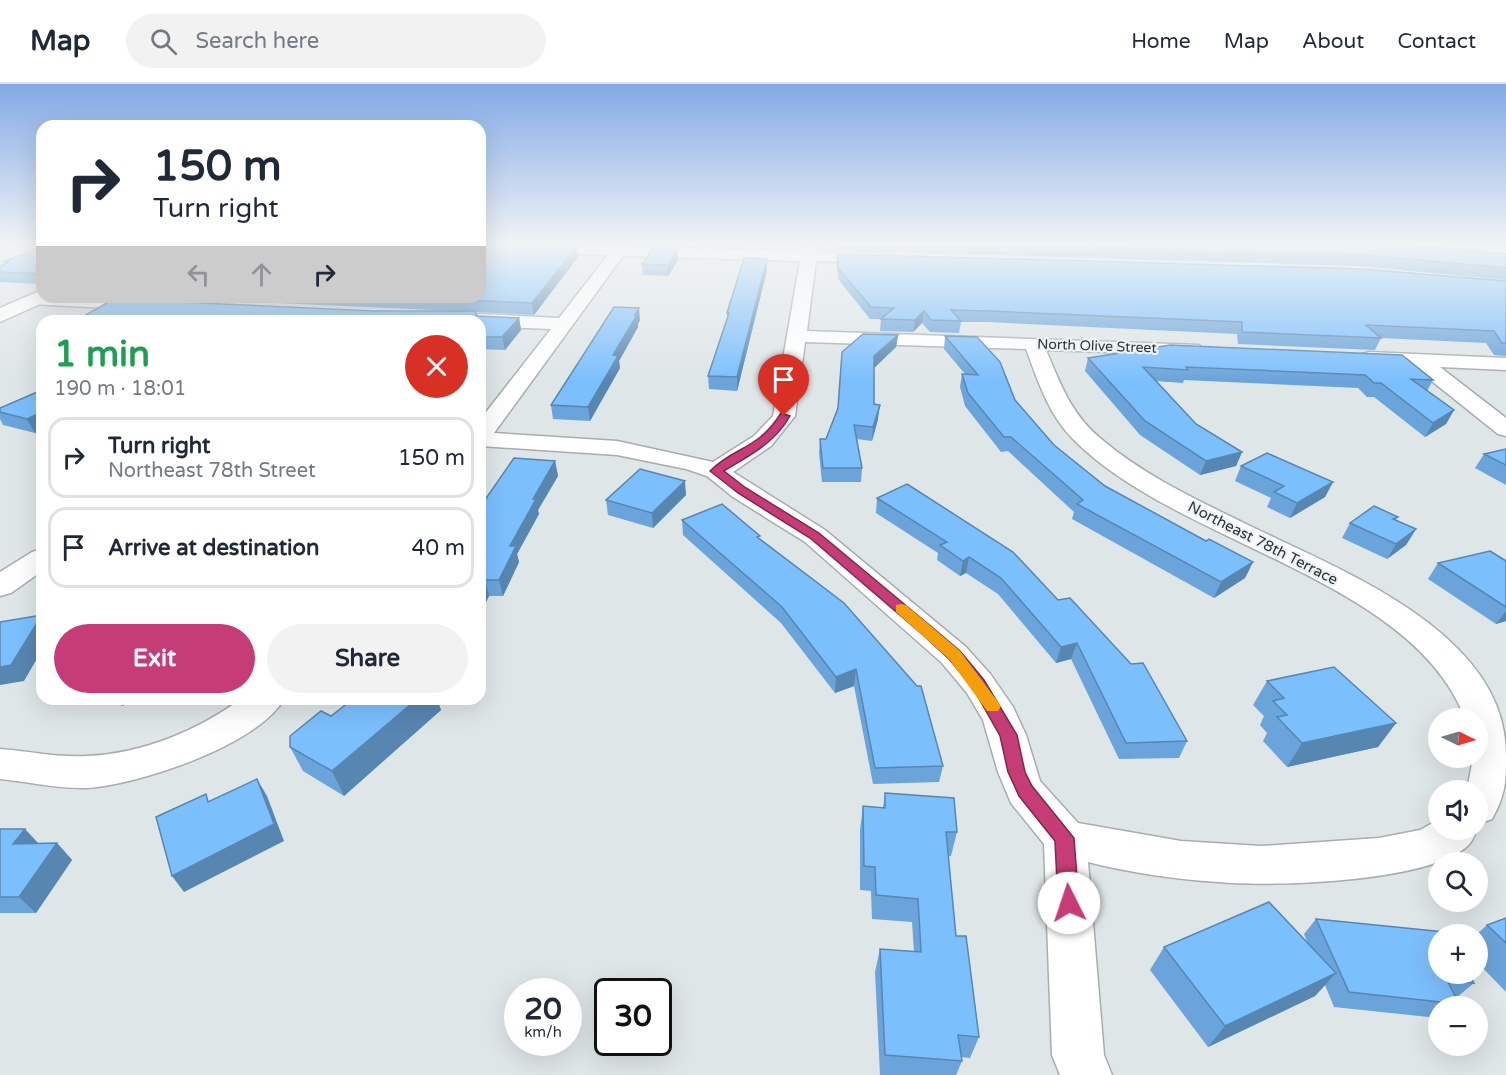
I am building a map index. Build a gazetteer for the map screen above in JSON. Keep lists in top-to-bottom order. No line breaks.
{"streets":{"street":["North Olive Street","Northeast 78th Terrace"]},"crossings":[["North Olive Street","Northeast 78th Terrace"]],"north":"right","page":{"header":"Map","search":"Search here","nav":["Home","Map","About","Contact"],"turn":["150 m","Turn right"],"heading":["1 min","190 m · 18:01"],"list":[{"name":"Turn right","note":"Northeast 78th Street","value":"150 m"},{"name":"Arrive at destination","value":"40 m"}],"buttons":["Exit","Share"],"map_buttons":["+","−"],"speed":"20 km/h","limit":"30"}}
